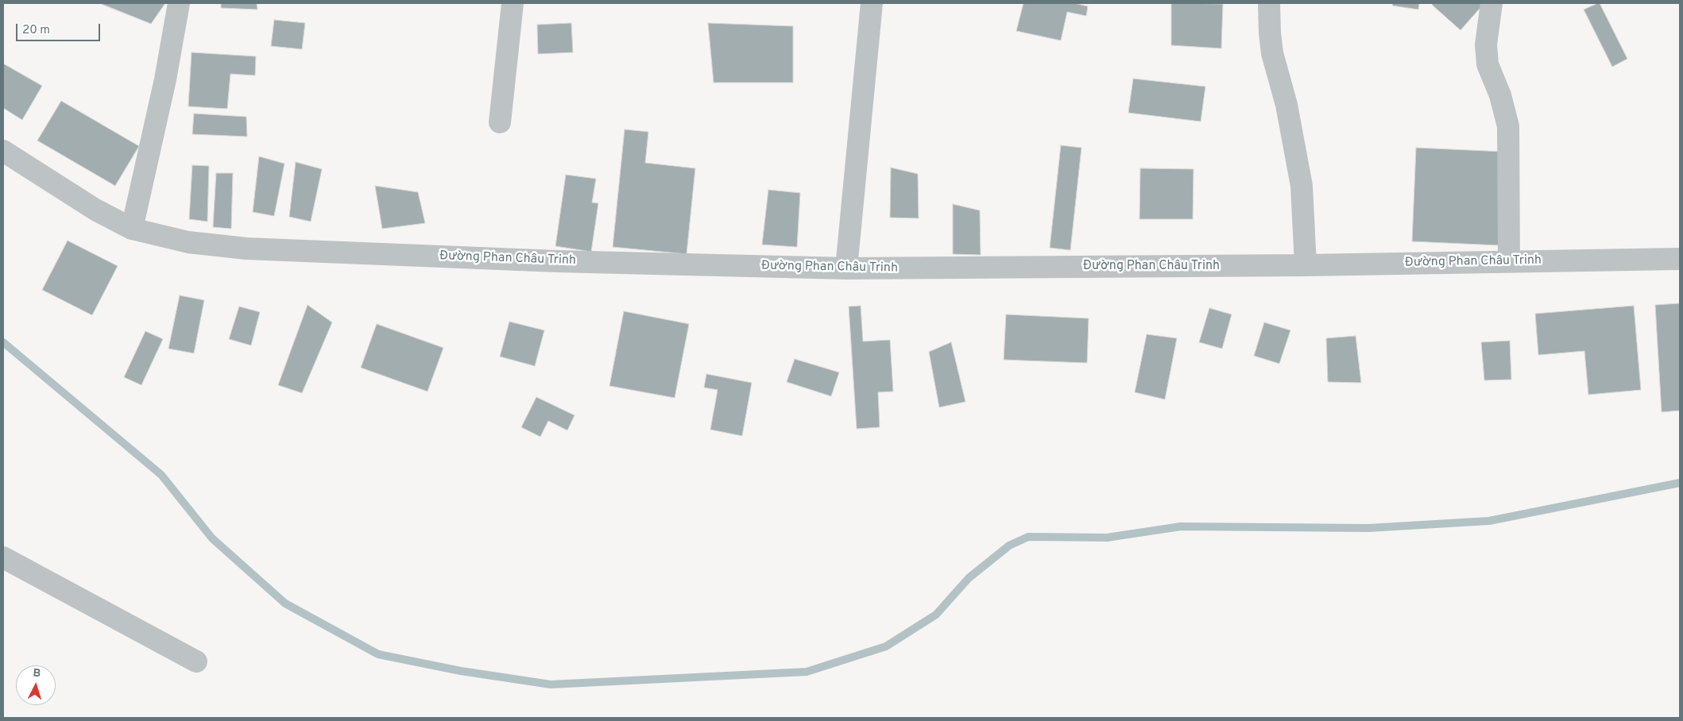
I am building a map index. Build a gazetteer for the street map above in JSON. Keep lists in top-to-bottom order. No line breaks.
{"streets":{"street":["Đường Phan Châu Trinh"]},"scale_bar":"20 m","north":"top"}
